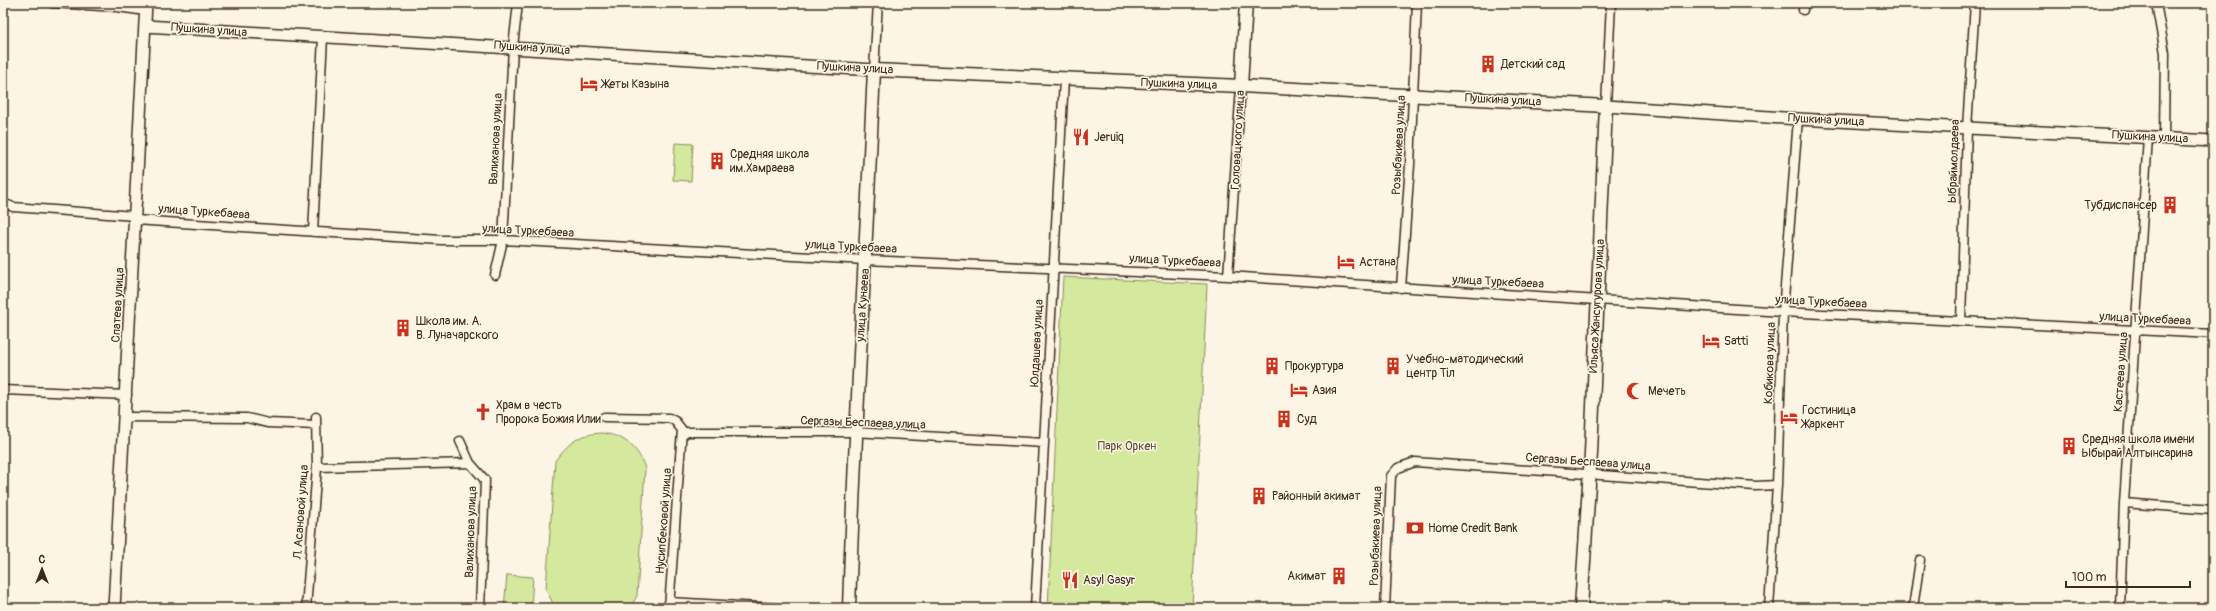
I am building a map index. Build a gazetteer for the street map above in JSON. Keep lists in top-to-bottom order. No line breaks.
{"streets":{"main road":["Пушкина улица","Головацкого улица","улица Кунаева","Ильяса Жансугурова улица"],"street":["Валиханова улица","Розыбакиева улица","Ыбраймолдаева","улица Туркебаева","Спатева улица","Юлдашева улица","Кобикова улица","Кастеева улица","Сергазы Беспаева улица","Л. Асановой улица","Нусипбековой улица"]},"crossings":[["Пушкина улица","Валиханова улица"],["Пушкина улица","Головацкого улица"],["Пушкина улица","Розыбакиева улица"],["Пушкина улица","Ыбраймолдаева"],["Пушкина улица","Спатева улица"],["Пушкина улица","улица Кунаева"],["Пушкина улица","Ильяса Жансугурова улица"],["Пушкина улица","Юлдашева улица"],["Пушкина улица","Кобикова улица"],["Пушкина улица","Кастеева улица"],["Валиханова улица","улица Туркебаева"],["Головацкого улица","улица Туркебаева"],["Розыбакиева улица","улица Туркебаева"],["Розыбакиева улица","Сергазы Беспаева улица"],["Ыбраймолдаева","улица Туркебаева"],["улица Туркебаева","Спатева улица"],["улица Туркебаева","улица Кунаева"],["улица Туркебаева","Ильяса Жансугурова улица"],["улица Туркебаева","Юлдашева улица"],["улица Туркебаева","Кобикова улица"],["улица Туркебаева","Кастеева улица"],["Спатева улица","Л. Асановой улица"],["улица Кунаева","Сергазы Беспаева улица"],["Ильяса Жансугурова улица","Сергазы Беспаева улица"],["Юлдашева улица","Сергазы Беспаева улица"],["Кобикова улица","Сергазы Беспаева улица"],["Сергазы Беспаева улица","Нусипбековой улица"]],"parks":["Парк Оркен"],"places":{"building":["Детский сад","Средняя школа им.Хамраева","Тубдиспансер","Школа им. А. В. Луначарского","Прокуртура","Учебно-матодический центр Тіл","Суд","Средняя школа имени Ыбырай Алтынсарина","Районный акимат","Акимат"],"hotel":["Жеты Казына","Астана","Satti","Азия","Гостиница Жаркент"],"restaurant":["Jeruiq","Asyl Gasyr"],"mosque":["Мечеть"],"church":["Храм в честь Пророка Божия Илии"],"bank":["Home Credit Bank"]},"scale_bar":"100 m","north":"top"}
